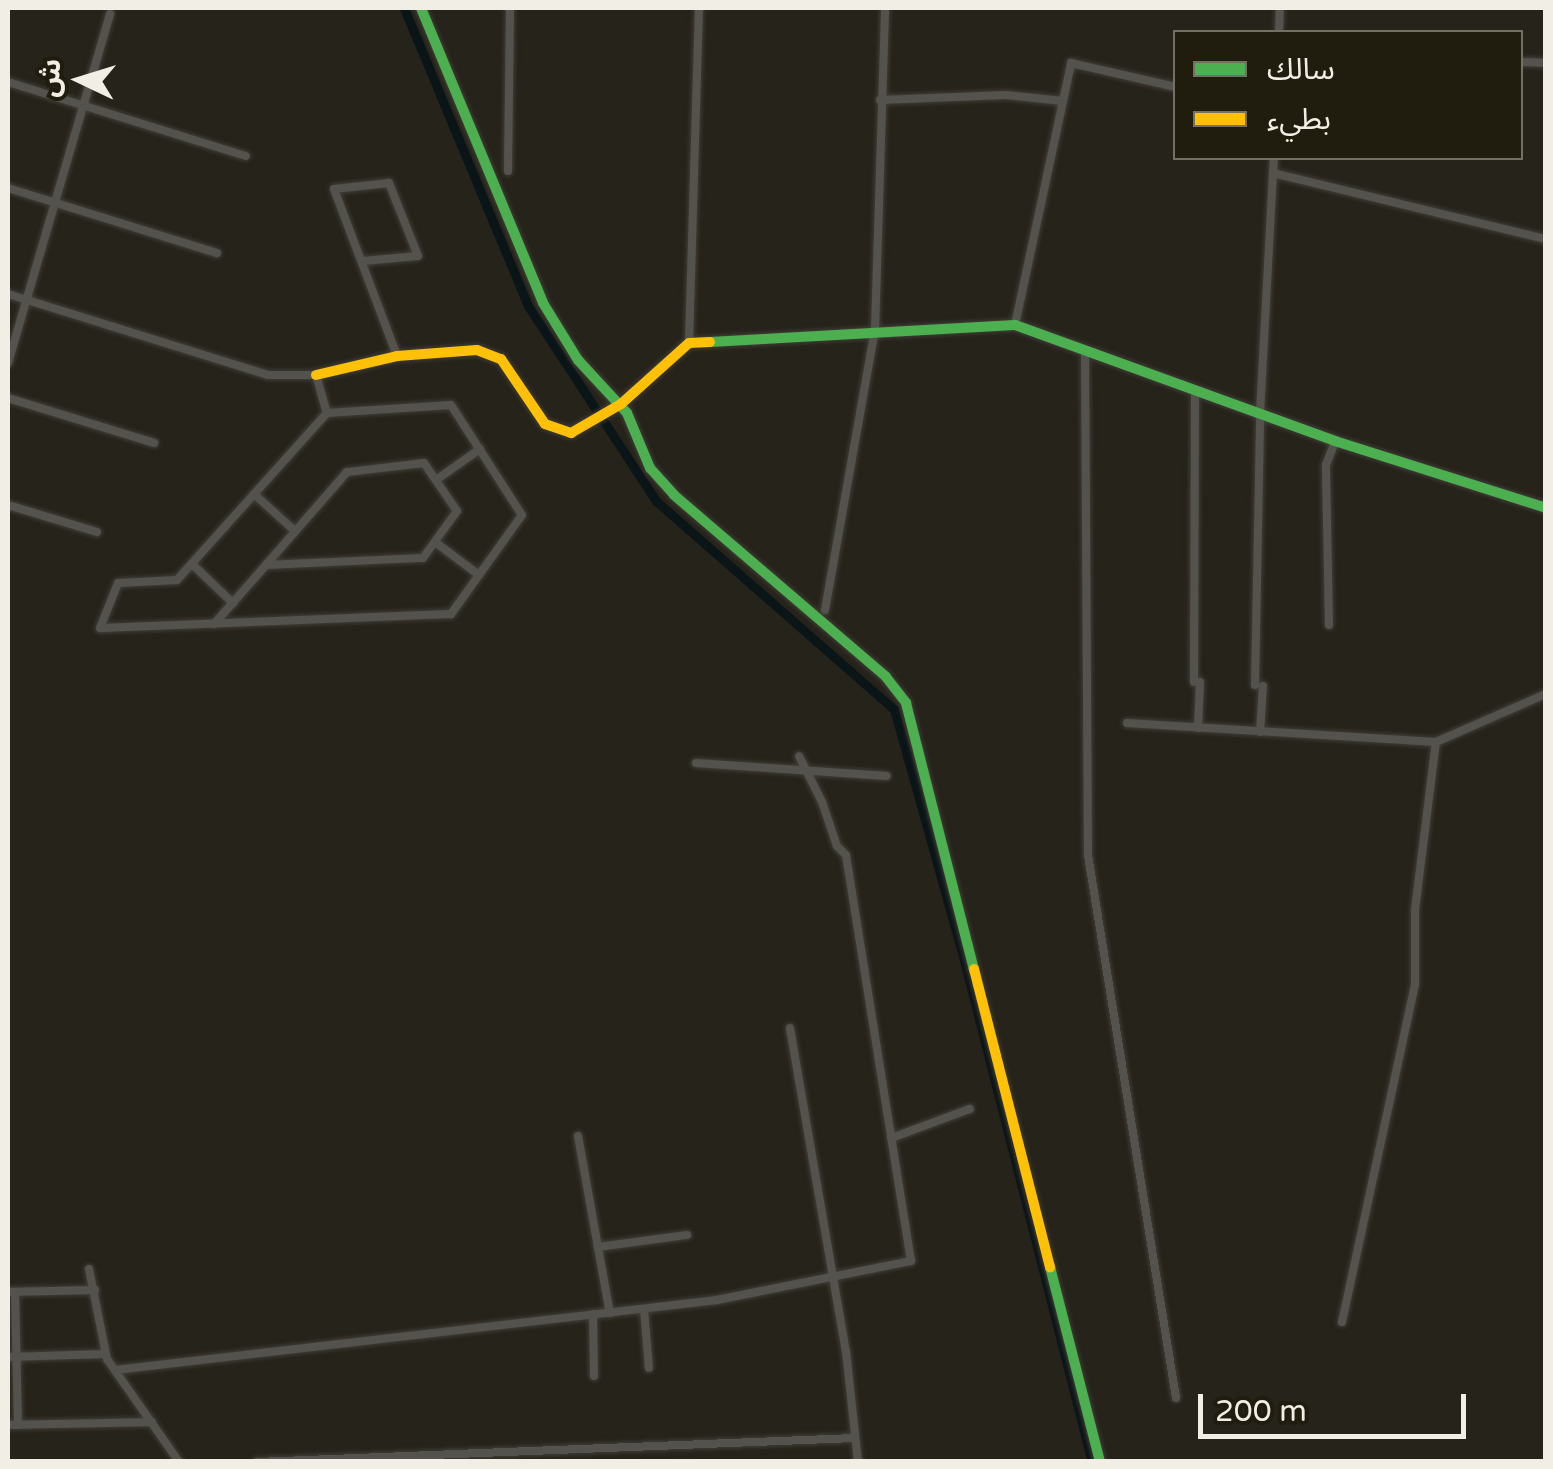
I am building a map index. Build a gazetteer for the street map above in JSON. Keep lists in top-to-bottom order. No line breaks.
{"legend":["سالك","بطيء"],"scale_bar":"200 m","north":"left"}
